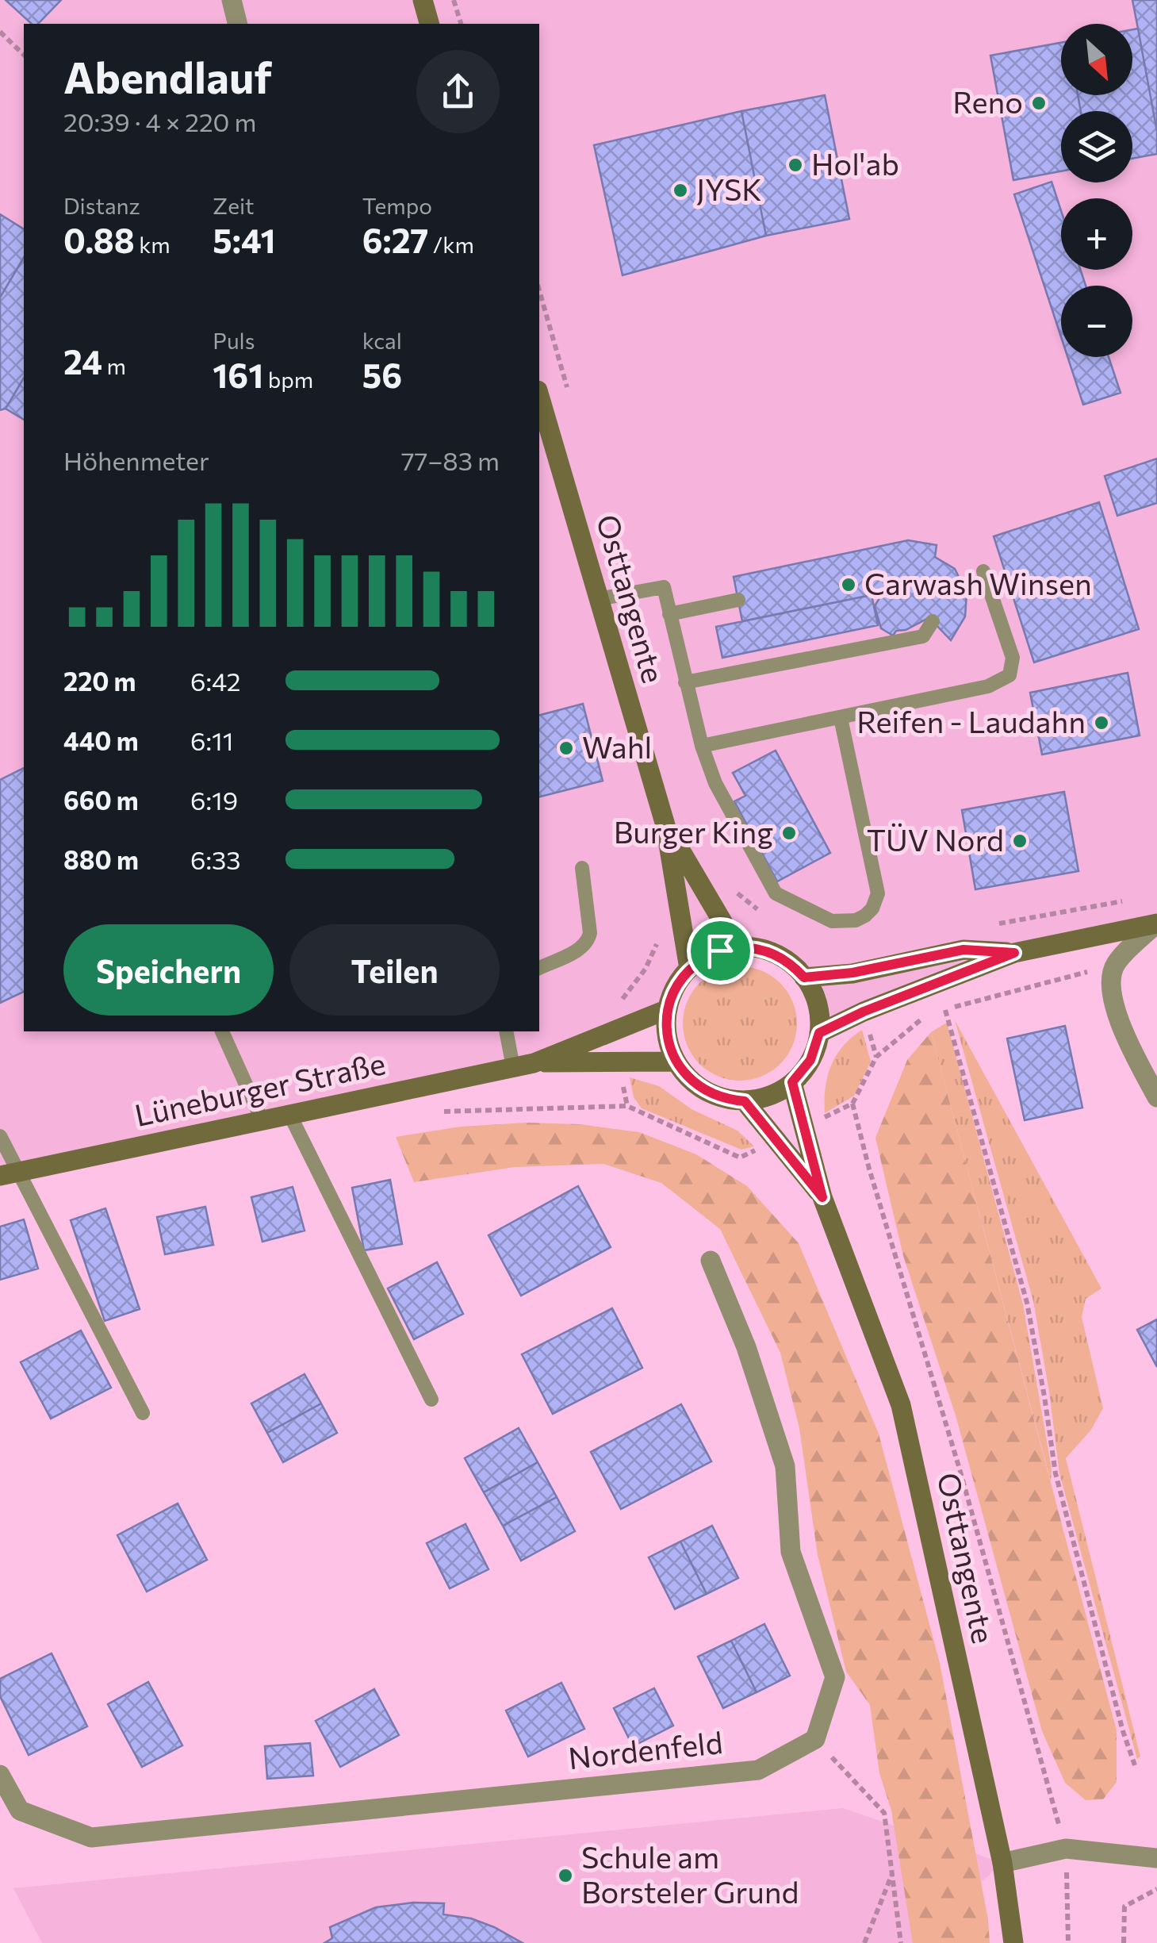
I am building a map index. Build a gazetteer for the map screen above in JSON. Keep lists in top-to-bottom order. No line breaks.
{"streets":{"main road":["Osttangente","Lüneburger Straße"],"street":["Nordenfeld"]},"crossings":[["Osttangente","Lüneburger Straße"]],"places":["Reno","Hol'ab","JYSK","Carwash Winsen","Reifen - Laudahn","Wahl","Burger King","TÜV Nord","Schule am Borsteler Grund"],"north":"bottom right","page":{"map_buttons":["+","−"],"heading":["Abendlauf","20:39 · 4 × 220 m"],"stats":[["Distanz","0.88 km"],["Zeit","5:41"],["Tempo","6:27 /km"],["24 m"],["Puls","161 bpm"],["kcal","56"]],"chart":["Höhenmeter","77–83 m"],"list":[{"name":"220 m","note":"6:42"},{"name":"440 m","note":"6:11"},{"name":"660 m","note":"6:19"},{"name":"880 m","note":"6:33"}],"buttons":["Speichern","Teilen"]}}
